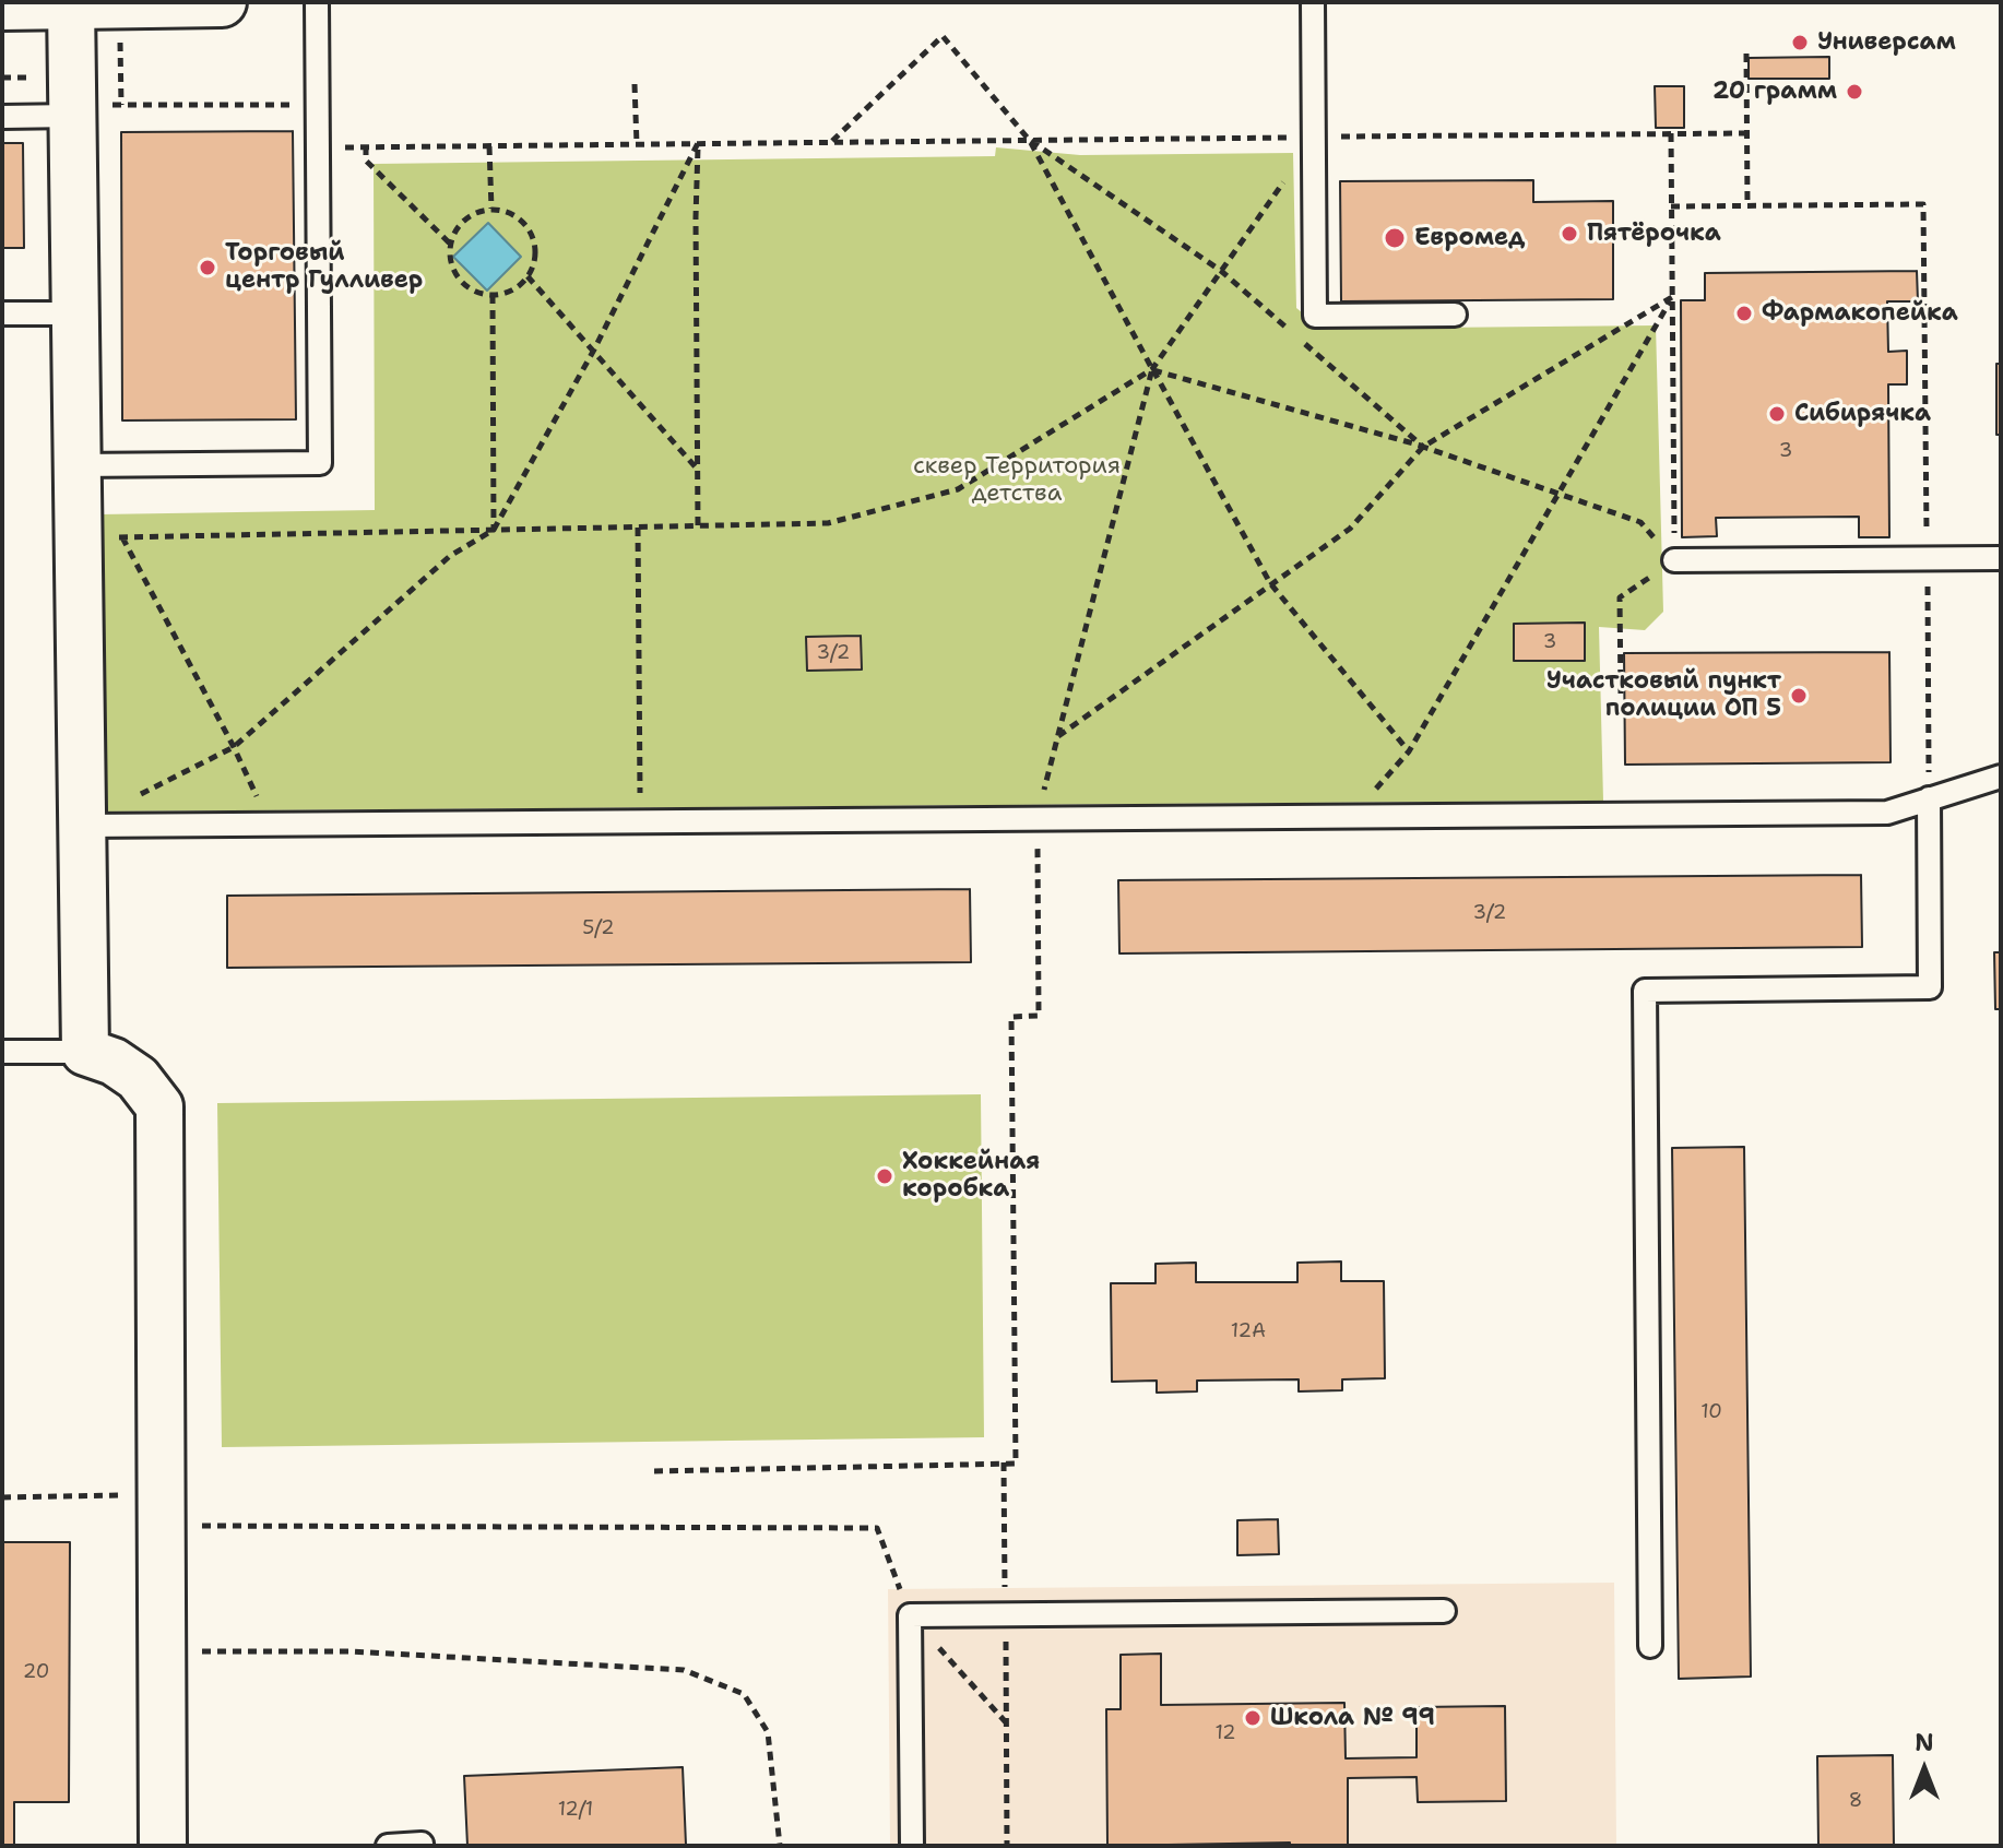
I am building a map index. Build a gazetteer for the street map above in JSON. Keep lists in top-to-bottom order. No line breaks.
{"parks":["сквер Территория детства"],"places":["Универсам","20 грамм","Пятёрочка","Евромед","Торговый центр Гулливер","Фармакопейка","Сибирячка","Участковый пункт полиции ОП 5","Хоккейная коробка","Школа № 99"],"house_numbers":["3","3","3/2","3/2","5/2","12А","10","20","12","8","12/1"],"north":"top"}
